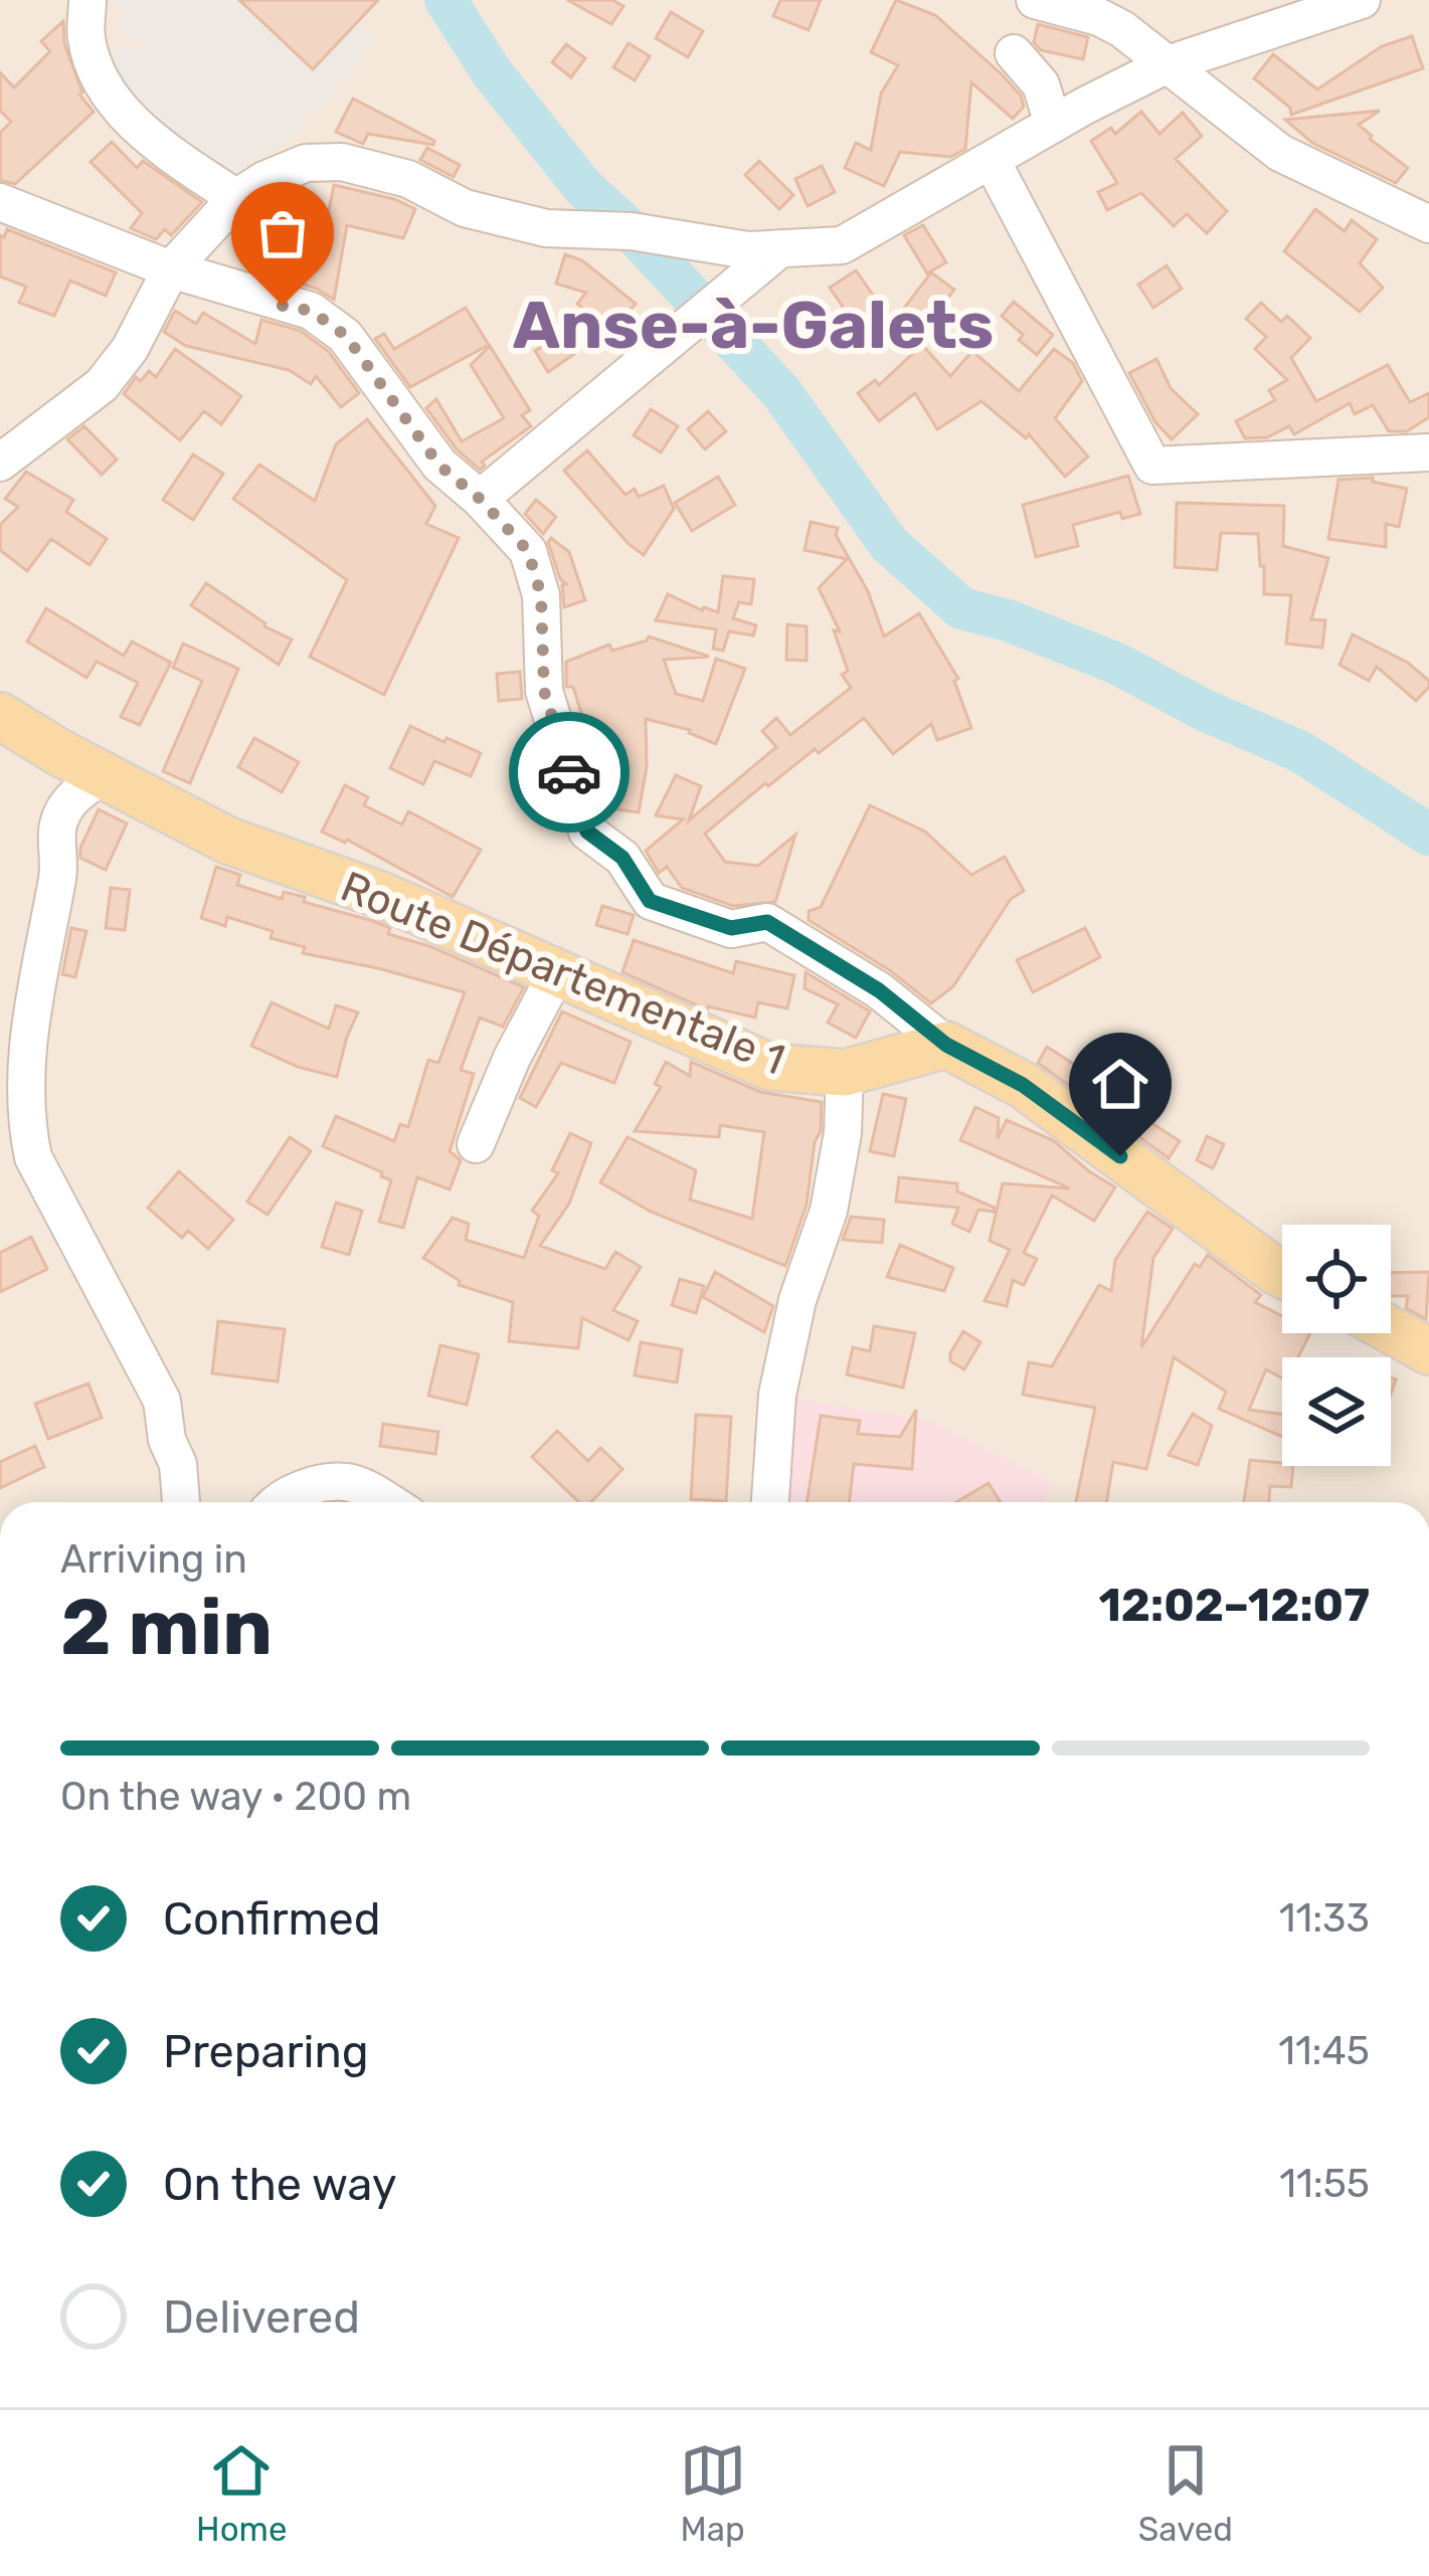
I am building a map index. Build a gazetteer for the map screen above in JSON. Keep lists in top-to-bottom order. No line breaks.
{"streets":{"main road":["Route Départementale 1"]},"districts":["Anse-à-Galets"],"page":{"heading":["2 min","Arriving in","12:02–12:07"],"bar":"On the way · 200 m","list":[["Confirmed","11:33"],["Preparing","11:45"],["On the way","11:55"],"Delivered"],"tabs":["Home","Map","Saved"]}}
